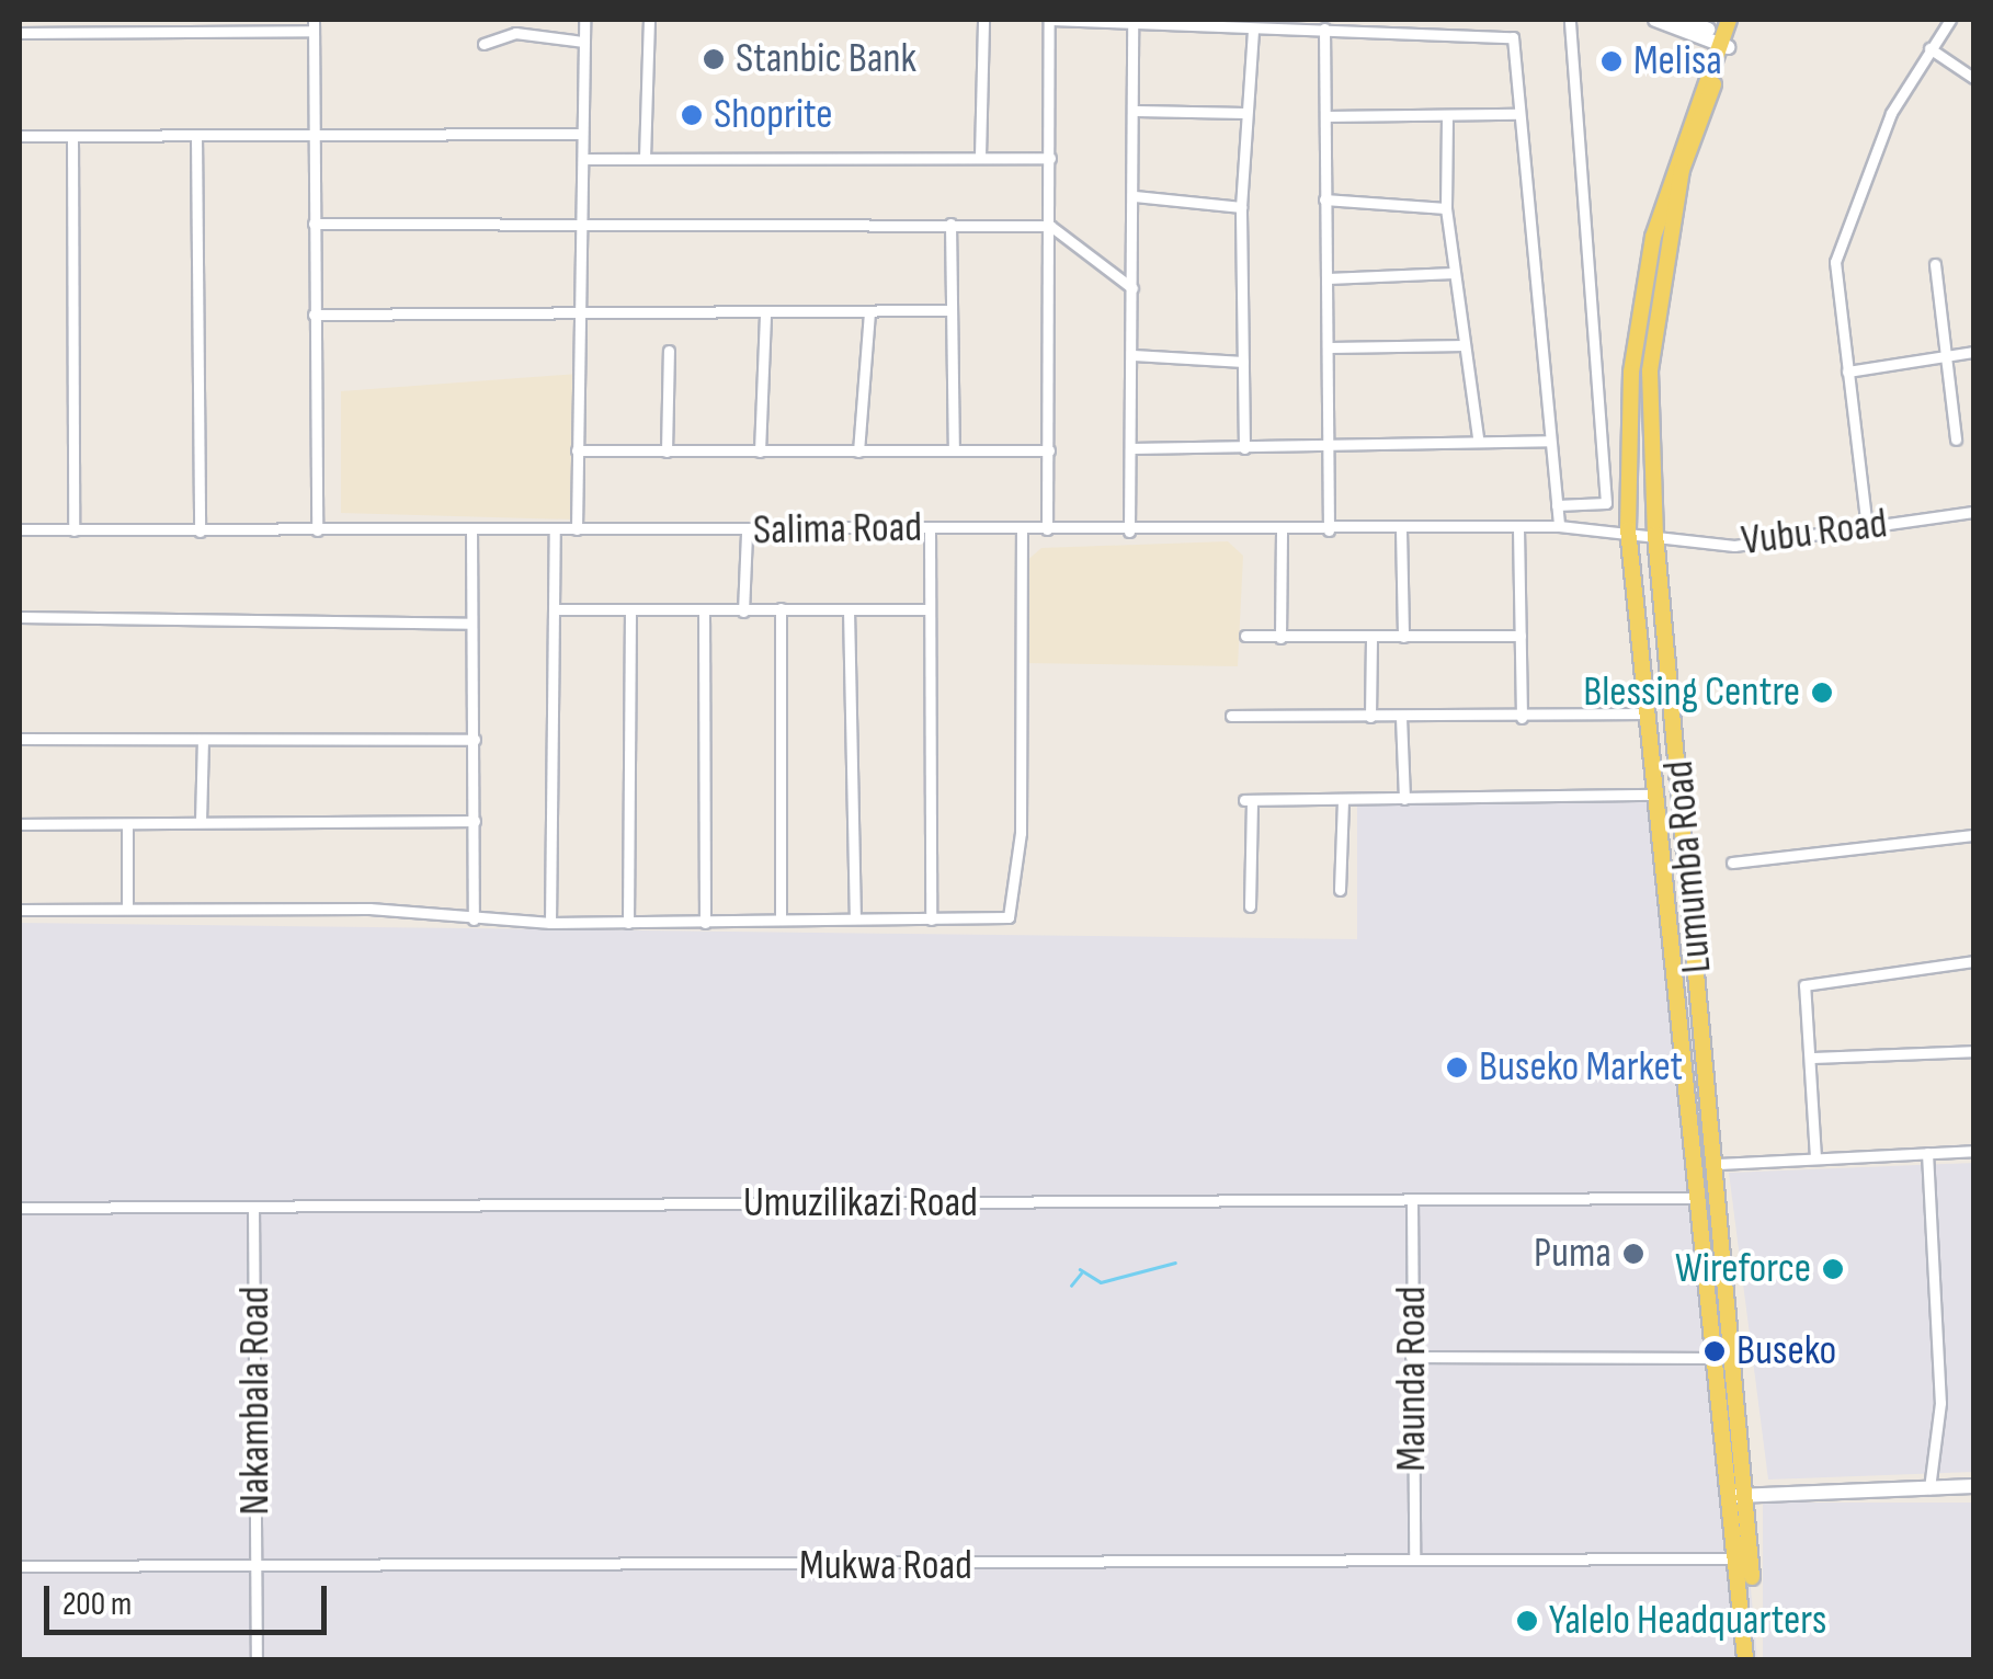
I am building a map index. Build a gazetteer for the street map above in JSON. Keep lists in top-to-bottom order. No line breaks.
{"streets":{"main road":["Lumumba Road"],"street":["Salima Road","Vubu Road","Umuzilikazi Road","Maunda Road","Nakambala Road","Mukwa Road"]},"crossings":[["Salima Road","Vubu Road"],["Salima Road","Lumumba Road"],["Vubu Road","Lumumba Road"],["Lumumba Road","Umuzilikazi Road"],["Lumumba Road","Mukwa Road"],["Umuzilikazi Road","Maunda Road"],["Umuzilikazi Road","Nakambala Road"],["Maunda Road","Mukwa Road"],["Nakambala Road","Mukwa Road"]],"places":["Stanbic Bank","Melisa","Shoprite","Blessing Centre","Buseko Market","Puma","Wireforce","Buseko","Yalelo Headquarters"],"scale_bar":"200 m"}
